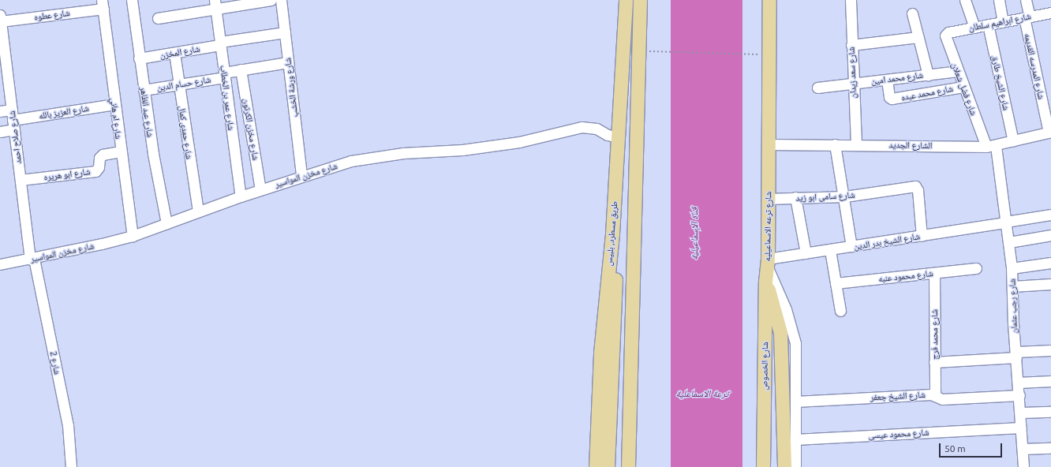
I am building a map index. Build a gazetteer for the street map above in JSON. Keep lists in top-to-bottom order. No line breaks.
{"streets":{"main road":["شارع ترعه الاسماعيليه","طريق مسطرد, بلبيس","شارع الخصوص"],"street":["شارع عطوه","شارع ابراهيم سلطان","شارع المخزن","شارع المدرسه القديمه","شارع سعد زيدان","شارع محمد امين","شارع الشيخ طارق","شارع حسام الدين","شارع ورشة الخشب","شارع فضل شعلان","شارع محمد عبده","شارع عمر بن الخطاب","شارع العزيز بالله","شارع عبد الظاهر","شارع ام هاني","شارع مخزن الكرتون","شارع حمدى كمال","شارع صلاح احمد","الشارع الجديد","شارع ابو هريره","شارع مخزن المواسير","شارع سامى ابو زيد","شارع الشيخ بدر الدين","شارع محمود عنبه","شارع رجب عثمان","شارع محمد فرج","شارع 2","شارع الشيخ جعفر","شارع محمود عيسى"]},"crossings":[["شارع عطوه","شارع ام هاني"],["شارع عطوه","شارع صلاح احمد"],["شارع ابراهيم سلطان","شارع المدرسه القديمه"],["شارع ابراهيم سلطان","شارع الشيخ طارق"],["شارع ابراهيم سلطان","شارع فضل شعلان"],["شارع المخزن","شارع ورشة الخشب"],["شارع المخزن","شارع عمر بن الخطاب"],["شارع المخزن","شارع عبد الظاهر"],["شارع المخزن","شارع حمدى كمال"],["شارع المدرسه القديمه","الشارع الجديد"],["شارع سعد زيدان","شارع محمد امين"],["شارع سعد زيدان","الشارع الجديد"],["شارع محمد امين","شارع فضل شعلان"],["شارع محمد امين","شارع محمد عبده"],["شارع الشيخ طارق","الشارع الجديد"],["شارع حسام الدين","شارع ورشة الخشب"],["شارع حسام الدين","شارع عمر بن الخطاب"],["شارع حسام الدين","شارع عبد الظاهر"],["شارع حسام الدين","شارع مخزن الكرتون"],["شارع حسام الدين","شارع حمدى كمال"],["شارع ورشة الخشب","شارع مخزن المواسير"],["شارع فضل شعلان","شارع محمد عبده"],["شارع فضل شعلان","الشارع الجديد"],["شارع فضل شعلان","شارع رجب عثمان"],["شارع عمر بن الخطاب","شارع مخزن المواسير"],["شارع العزيز بالله","شارع ام هاني"],["شارع العزيز بالله","شارع صلاح احمد"],["شارع عبد الظاهر","شارع مخزن المواسير"],["شارع ام هاني","شارع ابو هريره"],["شارع ام هاني","شارع مخزن المواسير"],["شارع مخزن الكرتون","شارع مخزن المواسير"],["شارع حمدى كمال","شارع مخزن المواسير"],["شارع صلاح احمد","شارع ابو هريره"],["شارع صلاح احمد","شارع مخزن المواسير"],["شارع صلاح احمد","شارع 2"],["الشارع الجديد","شارع ترعه الاسماعيليه"],["الشارع الجديد","شارع رجب عثمان"],["شارع مخزن المواسير","طريق مسطرد, بلبيس"],["شارع مخزن المواسير","شارع 2"],["شارع سامى ابو زيد","شارع ترعه الاسماعيليه"],["شارع سامى ابو زيد","شارع الشيخ بدر الدين"],["شارع ترعه الاسماعيليه","شارع الشيخ بدر الدين"],["شارع ترعه الاسماعيليه","شارع الخصوص"],["شارع ترعه الاسماعيليه","شارع الشيخ جعفر"],["شارع ترعه الاسماعيليه","شارع محمود عيسى"],["شارع الشيخ بدر الدين","شارع رجب عثمان"],["شارع الشيخ بدر الدين","شارع الخصوص"],["شارع محمود عنبه","شارع محمد فرج"],["شارع رجب عثمان","شارع الشيخ جعفر"],["شارع رجب عثمان","شارع محمود عيسى"],["شارع محمد فرج","شارع الشيخ جعفر"]],"water":["قناة الإسماعيلية","ترعة الاسماعلية"],"scale_bar":"50 m"}
